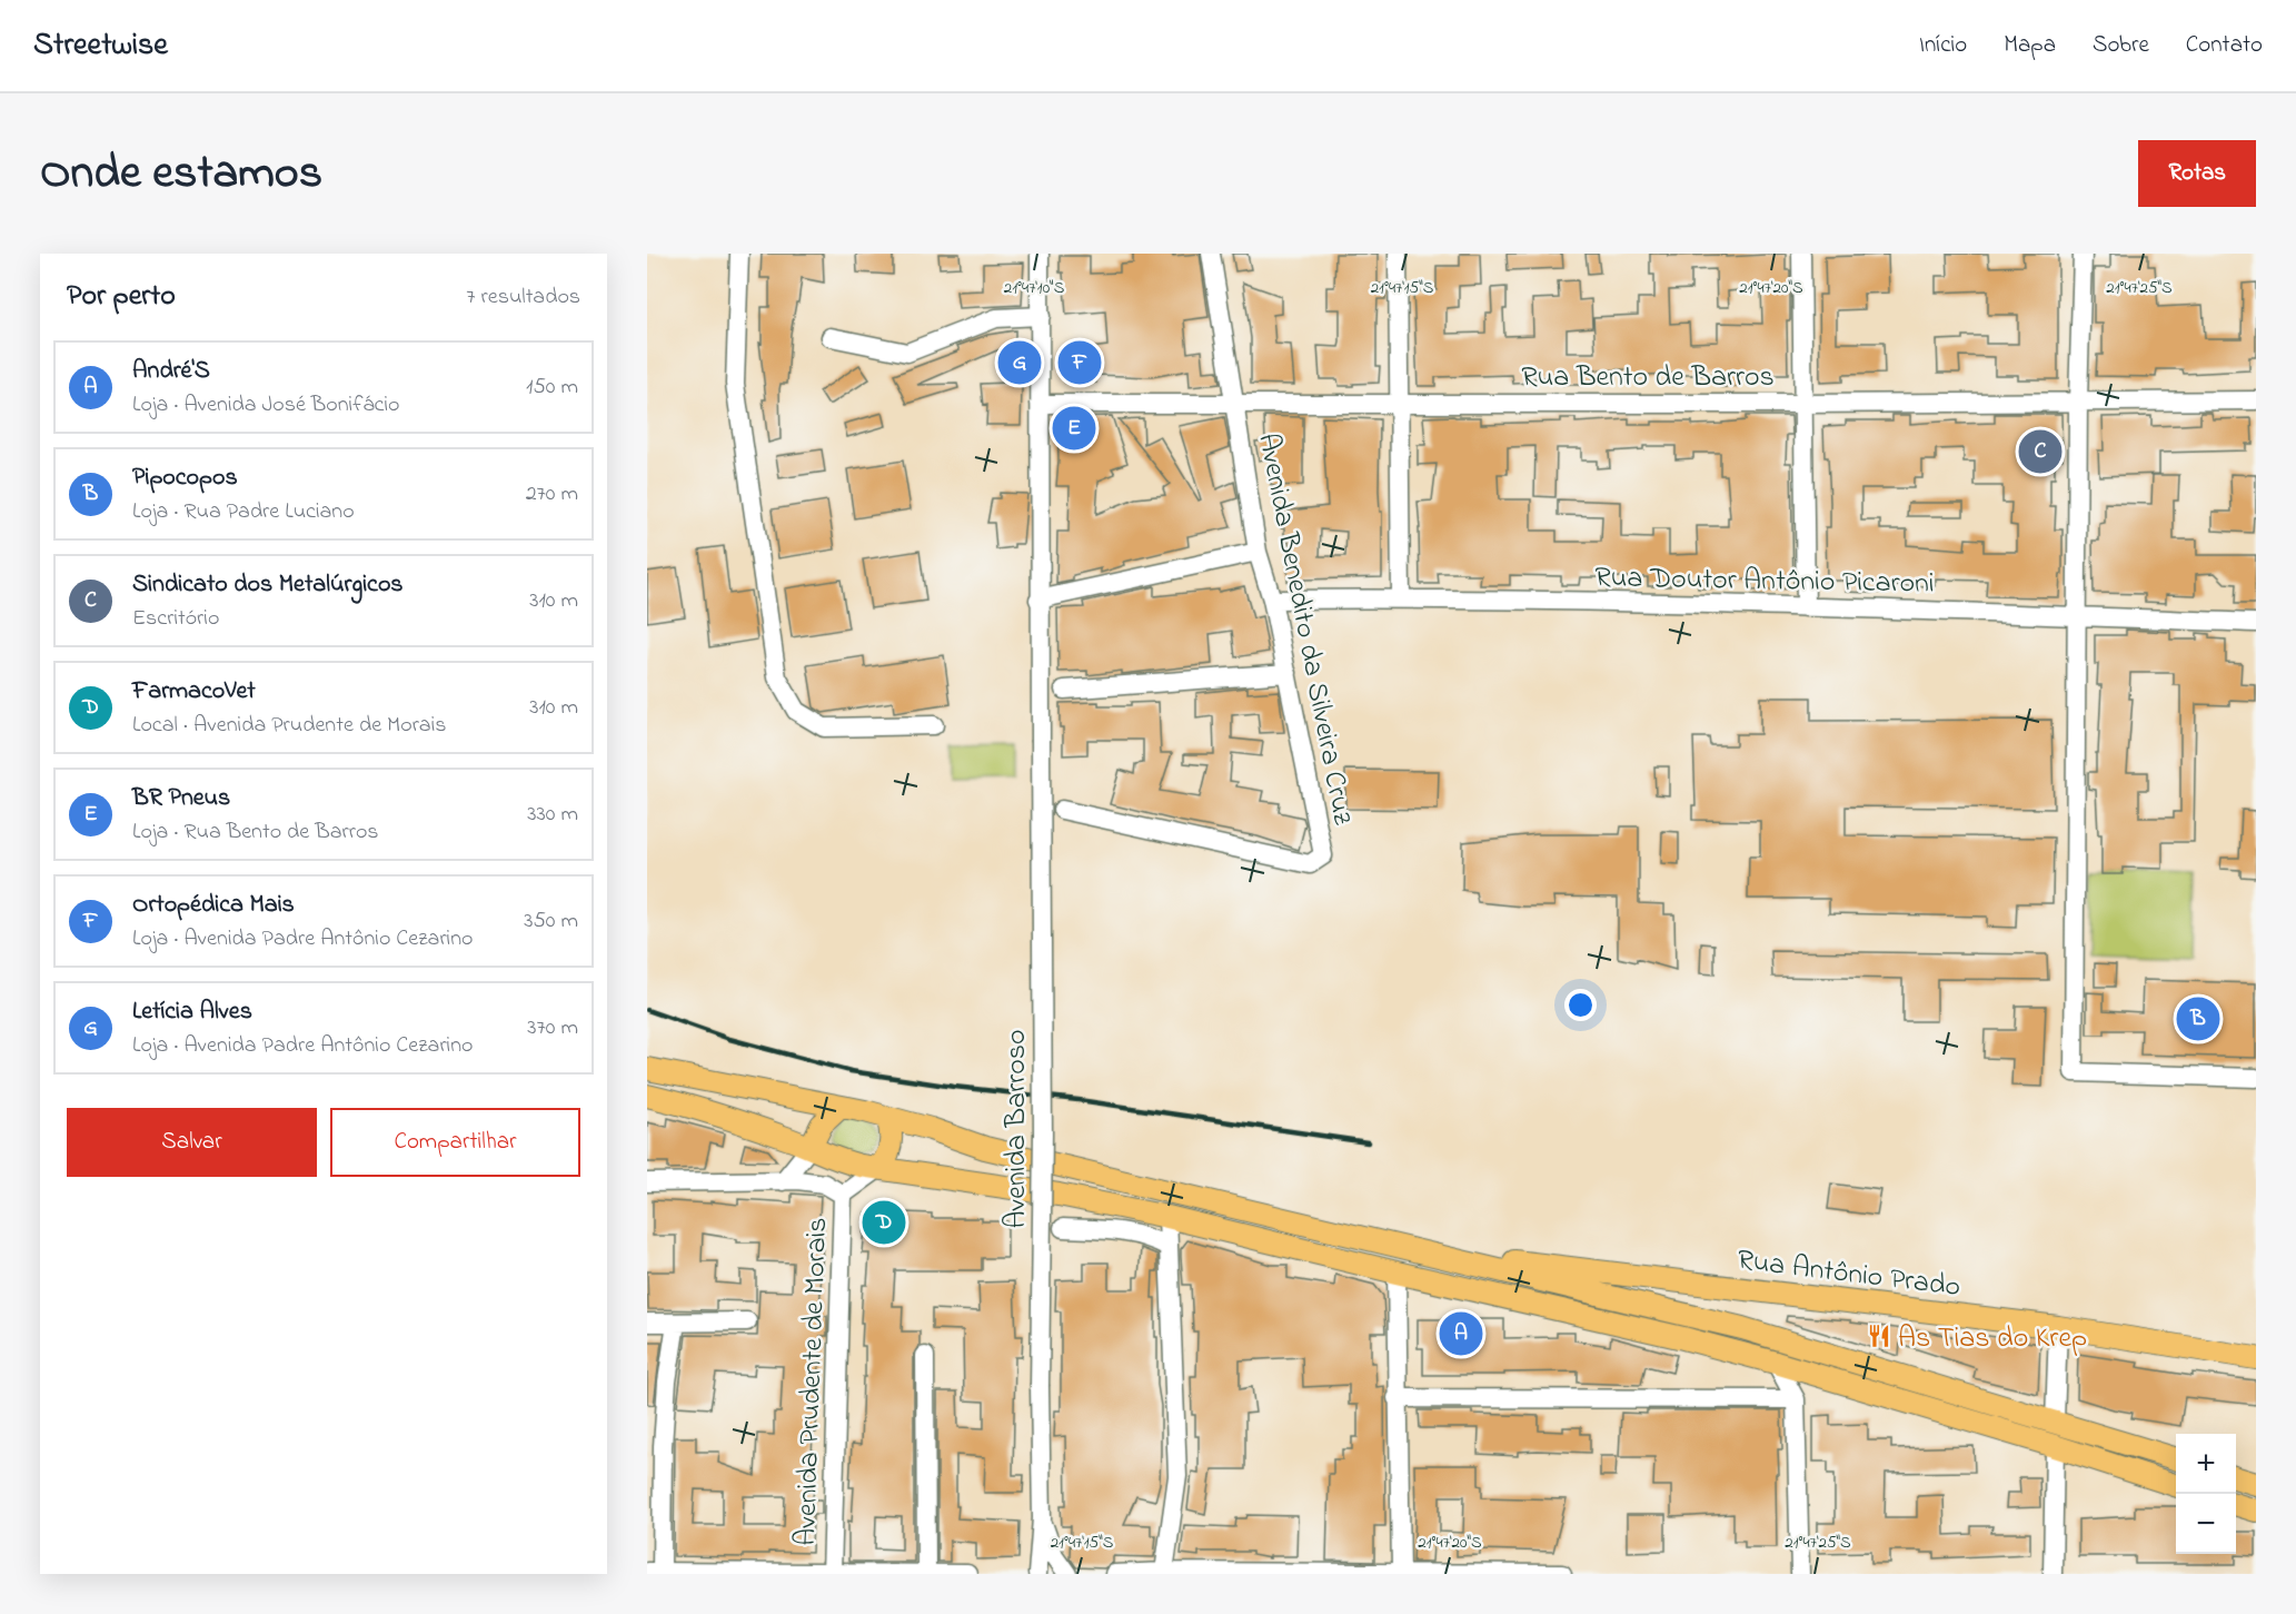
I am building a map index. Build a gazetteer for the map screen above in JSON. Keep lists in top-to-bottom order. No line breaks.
{"streets":{"main road":["Rua Antônio Prado"],"street":["Rua Bento de Barros","Rua Doutor Antônio Picaroni","Avenida Benedito da Silveira Cruz","Avenida Barroso","Avenida Prudente de Morais"]},"crossings":[["Rua Bento de Barros","Avenida Benedito da Silveira Cruz"],["Rua Bento de Barros","Avenida Barroso"],["Rua Doutor Antônio Picaroni","Avenida Benedito da Silveira Cruz"]],"places":{"restaurant":["As Tias do Krep"]},"page":{"header":"Streetwise","nav":["Início","Mapa","Sobre","Contato"],"title":"Onde estamos","buttons":["Rotas",["Salvar","Compartilhar"]],"heading":["Por perto","7 resultados"],"pins":["F","G","E","C","B","D","A"],"list":[{"mark":"A","name":"André'S","note":"Loja · Avenida José Bonifácio","value":"150 m"},{"mark":"B","name":"Pipocopos","note":"Loja · Rua Padre Luciano","value":"270 m"},{"mark":"C","name":"Sindicato dos Metalúrgicos","note":"Escritório","value":"310 m"},{"mark":"D","name":"FarmacoVet","note":"Local · Avenida Prudente de Morais","value":"310 m"},{"mark":"E","name":"BR Pneus","note":"Loja · Rua Bento de Barros","value":"330 m"},{"mark":"F","name":"Ortopédica Mais","note":"Loja · Avenida Padre Antônio Cezarino","value":"350 m"},{"mark":"G","name":"Letícia Alves","note":"Loja · Avenida Padre Antônio Cezarino","value":"370 m"}],"map_buttons":["+","−"]},"coordinates":["21°47'10\"S","21°47'15\"S","21°47'20\"S","21°47'25\"S"]}
